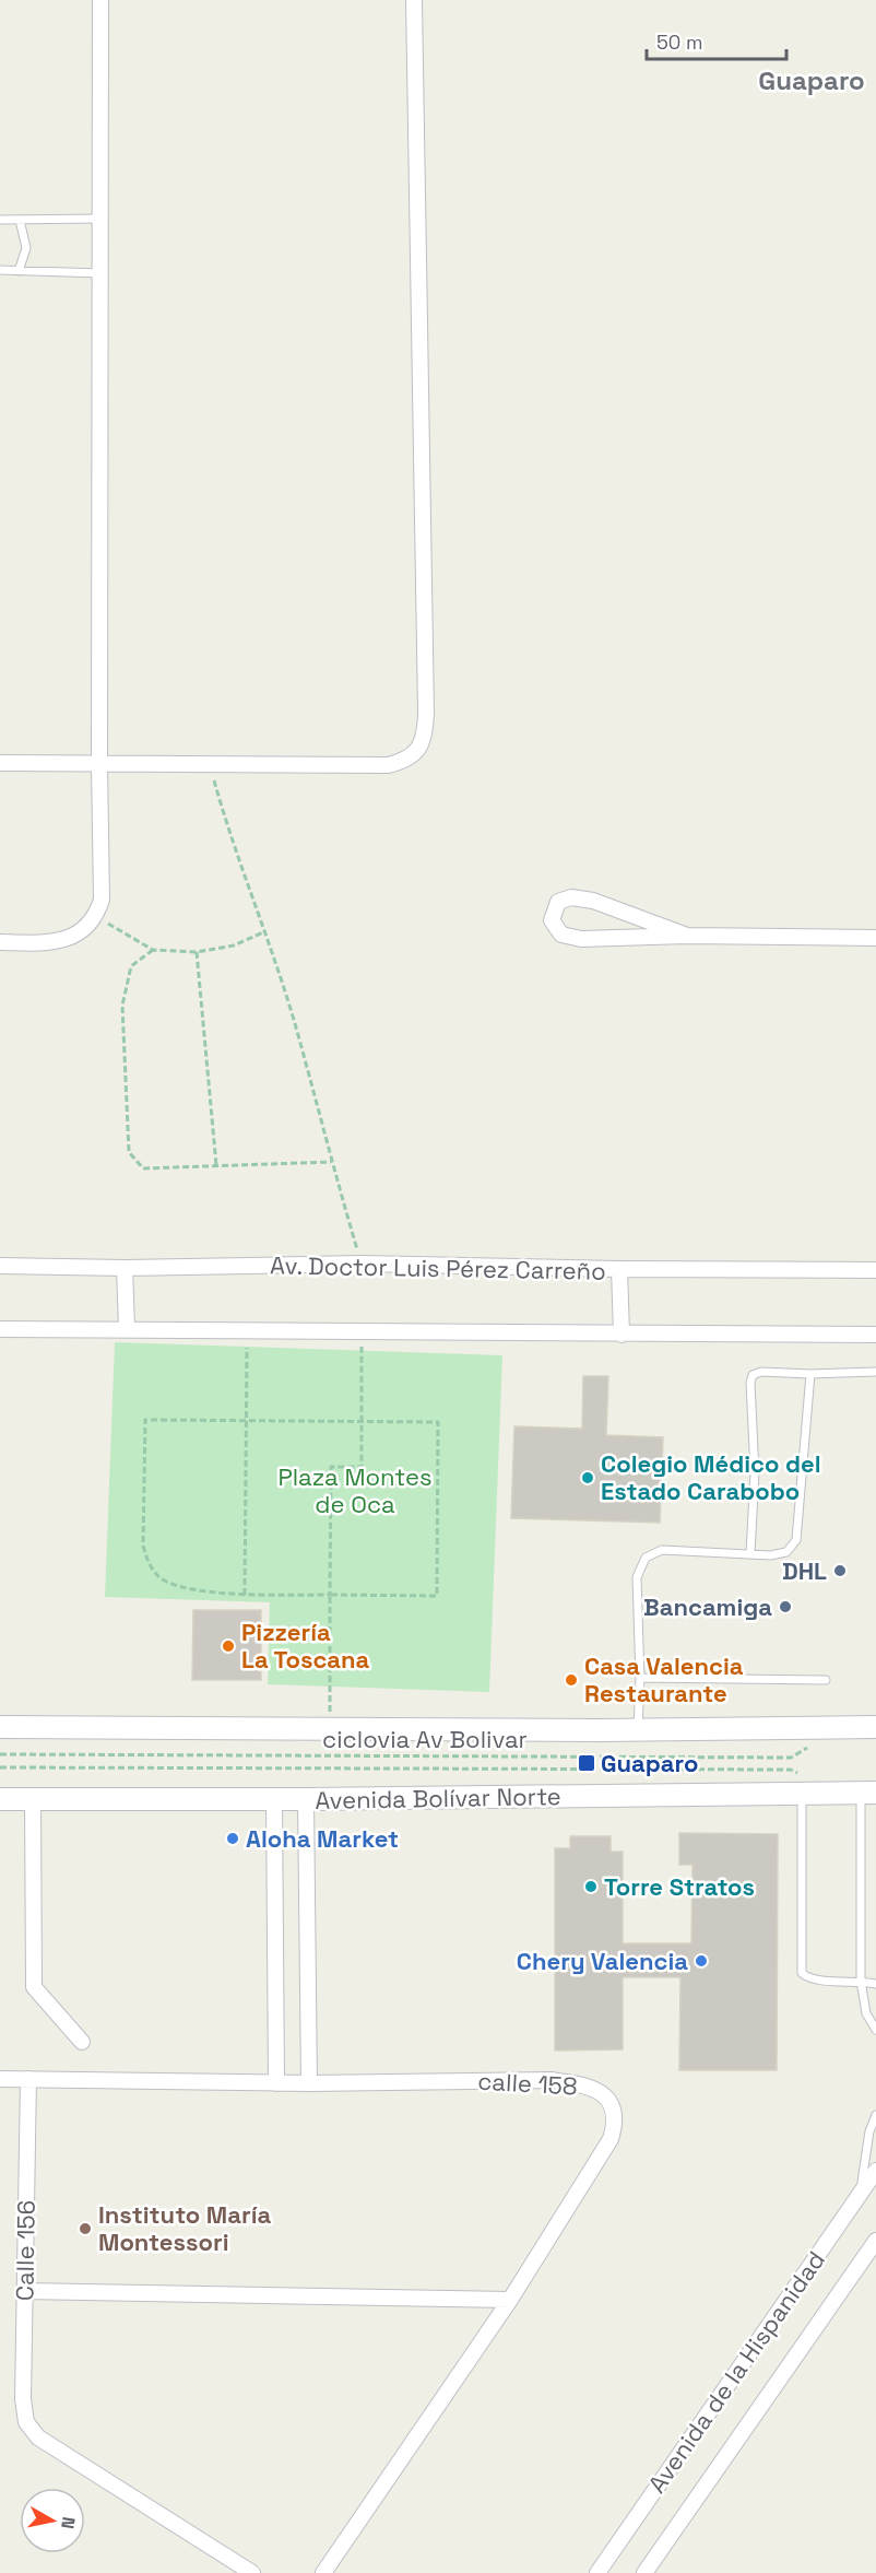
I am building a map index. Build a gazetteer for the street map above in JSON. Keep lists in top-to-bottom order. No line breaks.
{"streets":{"main road":["Avenida Bolívar Norte"],"street":["Av. Doctor Luis Pérez Carreño","calle 158","Calle 156","Avenida de la Hispanidad"],"path":["ciclovia Av Bolivar"]},"crossings":[["ciclovia Av Bolivar","Avenida Bolívar Norte"],["calle 158","Calle 156"]],"districts":["Guaparo"],"parks":["Plaza Montes de Oca"],"places":{"other":["Colegio Médico del Estado Carabobo","DHL","Bancamiga","Pizzería La Toscana","Casa Valencia Restaurante","Aloha Market","Torre Stratos","Chery Valencia","Instituto María Montessori"],"transit":["Guaparo"]},"scale_bar":"50 m","north":"right"}
